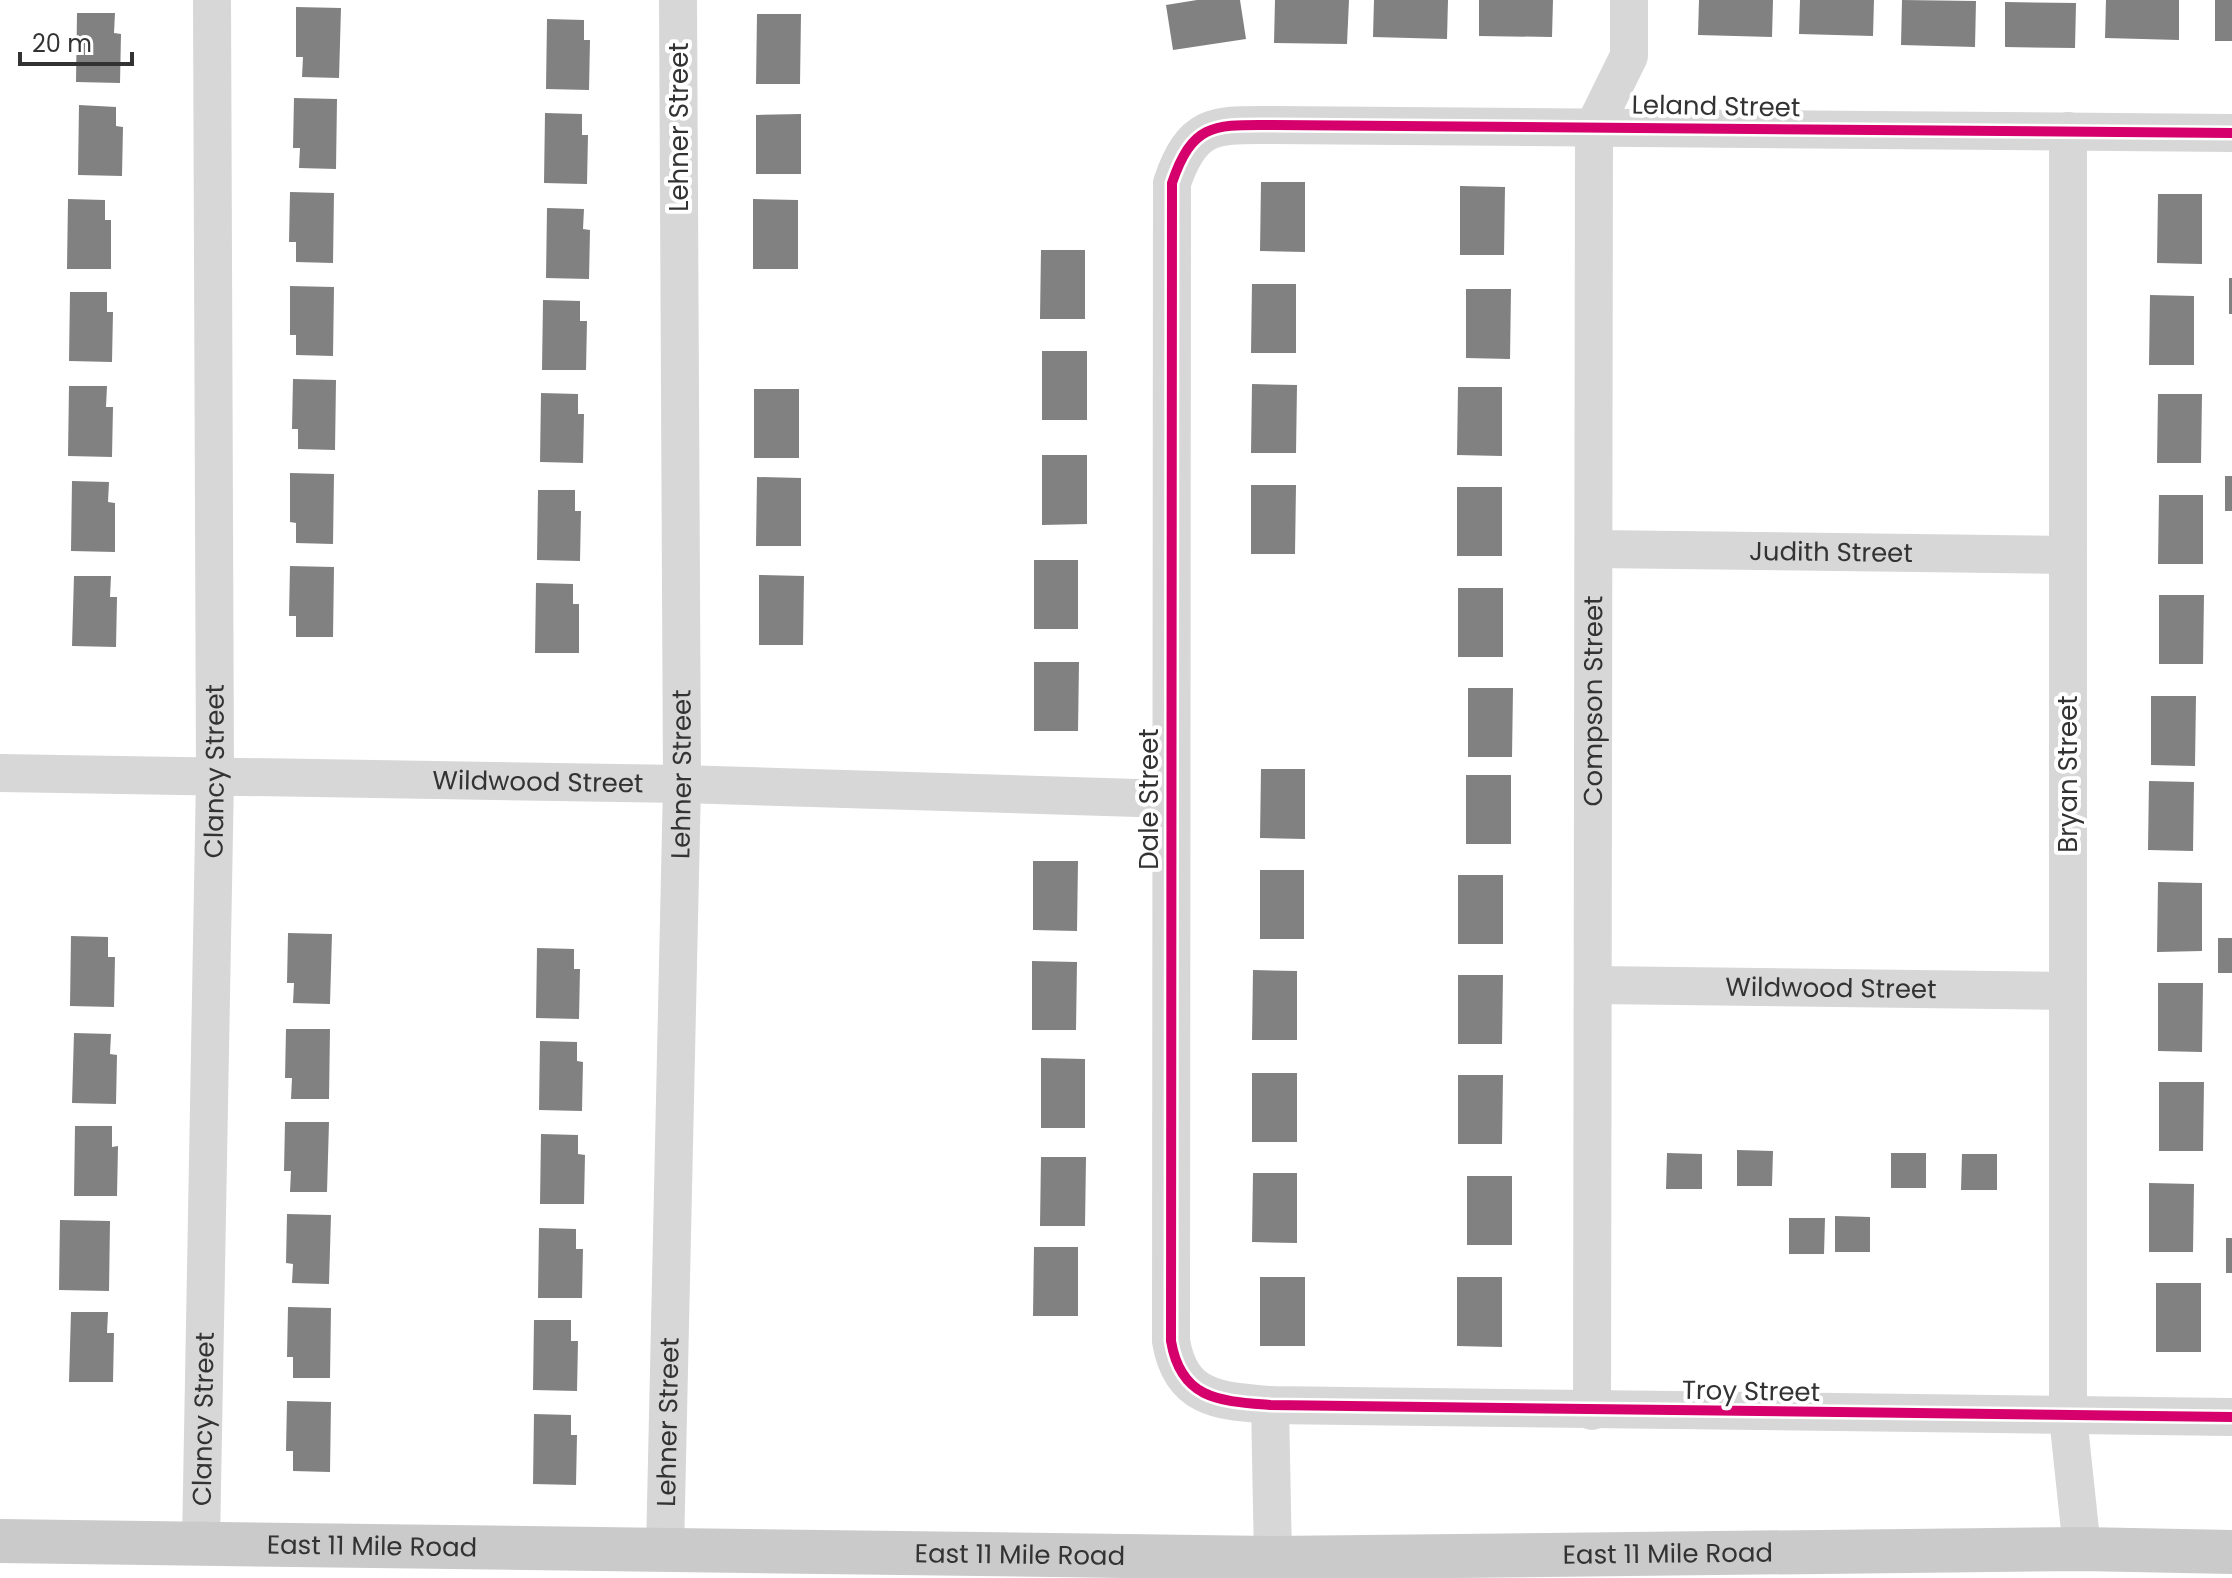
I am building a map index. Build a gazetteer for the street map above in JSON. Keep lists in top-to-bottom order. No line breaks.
{"streets":{"main road":["East 11 Mile Road"],"street":["Leland Street","Lehner Street","Judith Street","Compson Street","Clancy Street","Bryan Street","Wildwood Street","Dale Street","Troy Street"]},"crossings":[["Leland Street","Compson Street"],["Leland Street","Bryan Street"],["Leland Street","Dale Street"],["Lehner Street","Wildwood Street"],["Lehner Street","East 11 Mile Road"],["Judith Street","Compson Street"],["Judith Street","Bryan Street"],["Compson Street","Wildwood Street"],["Compson Street","Troy Street"],["Clancy Street","Wildwood Street"],["Clancy Street","East 11 Mile Road"],["Bryan Street","Wildwood Street"],["Bryan Street","Troy Street"],["Bryan Street","East 11 Mile Road"],["Wildwood Street","Dale Street"],["Dale Street","Troy Street"]],"scale_bar":"20 m"}
